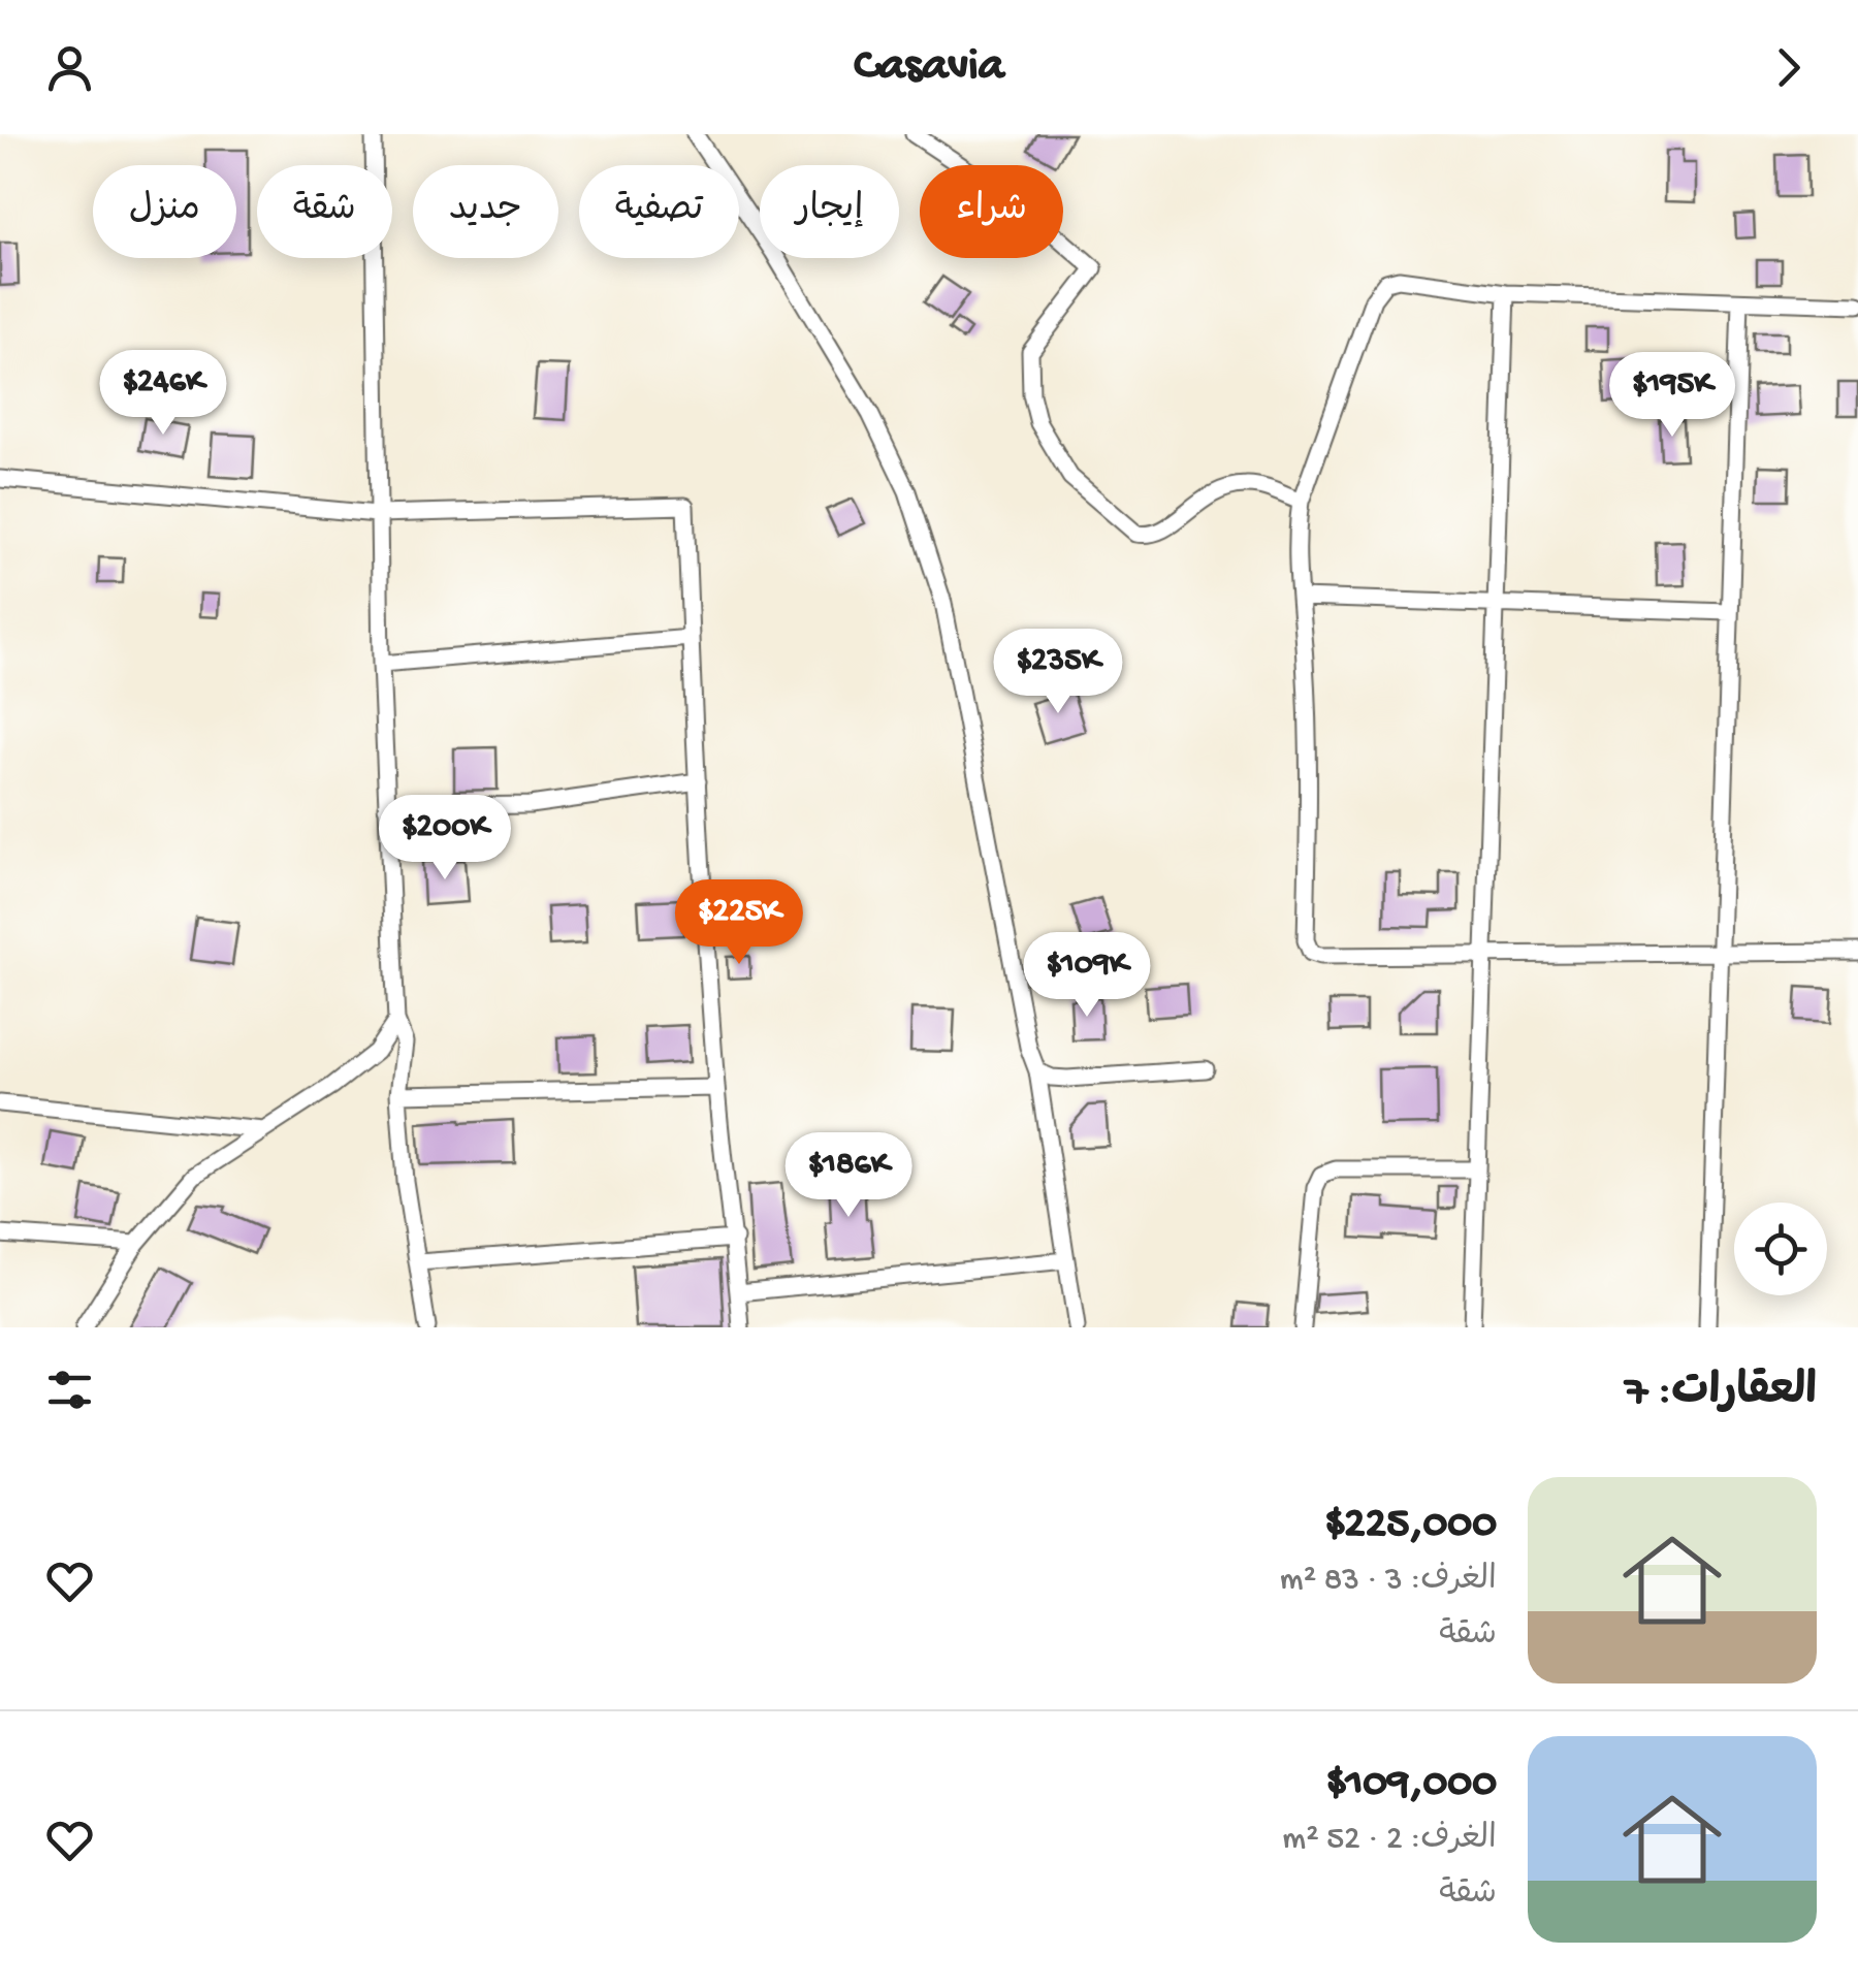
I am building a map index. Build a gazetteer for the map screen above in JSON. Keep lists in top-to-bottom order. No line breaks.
{"page":{"header":"Casavia","chip":["شراء","إيجار","تصفية","جديد","شقة","منزل"],"price":["$246K","$195K","$235K","$200K","$225K","$109K","$186K"],"heading":"العقارات: 7","list":[{"name":"$225,000","note":"الغرف: 3 · 83 m² · شقة"},{"name":"$109,000","note":"الغرف: 2 · 52 m² · شقة"}]}}
